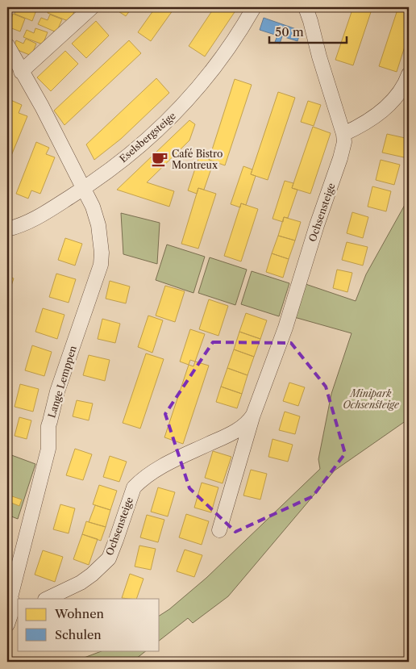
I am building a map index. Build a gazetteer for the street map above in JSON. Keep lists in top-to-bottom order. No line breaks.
{"streets":{"street":["Eselsbergsteige","Ochsensteige","Lange Lemppen"]},"crossings":[["Eselsbergsteige","Lange Lemppen"]],"parks":["Minipark Ochsensteige"],"places":{"cafe":["Café Bistro Montreux"]},"legend":["Wohnen","Schulen"],"scale_bar":"50 m"}
